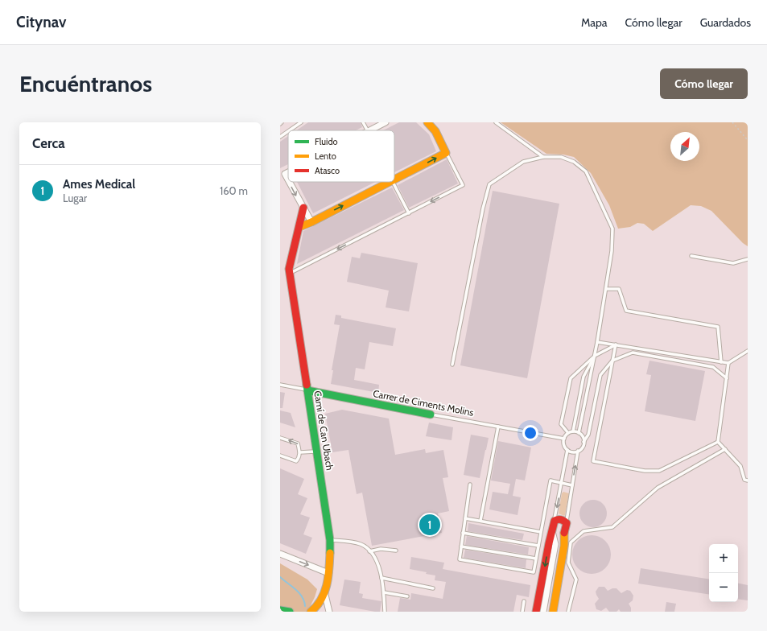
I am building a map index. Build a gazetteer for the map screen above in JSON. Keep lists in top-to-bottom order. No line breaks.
{"streets":{"street":["Carrer de Ciments Molins","Camí de Can Ubach"]},"crossings":[["Carrer de Ciments Molins","Camí de Can Ubach"]],"legend":["Fluido","Lento","Atasco"],"north":"top right","page":{"header":"Citynav","nav":["Mapa","Cómo llegar","Guardados"],"buttons":"Cómo llegar","title":"Encuéntranos","heading":"Cerca","list":[{"mark":"1","name":"Ames Medical","note":"Lugar","value":"160 m"}],"pins":"1","map_buttons":["+","−"]}}
